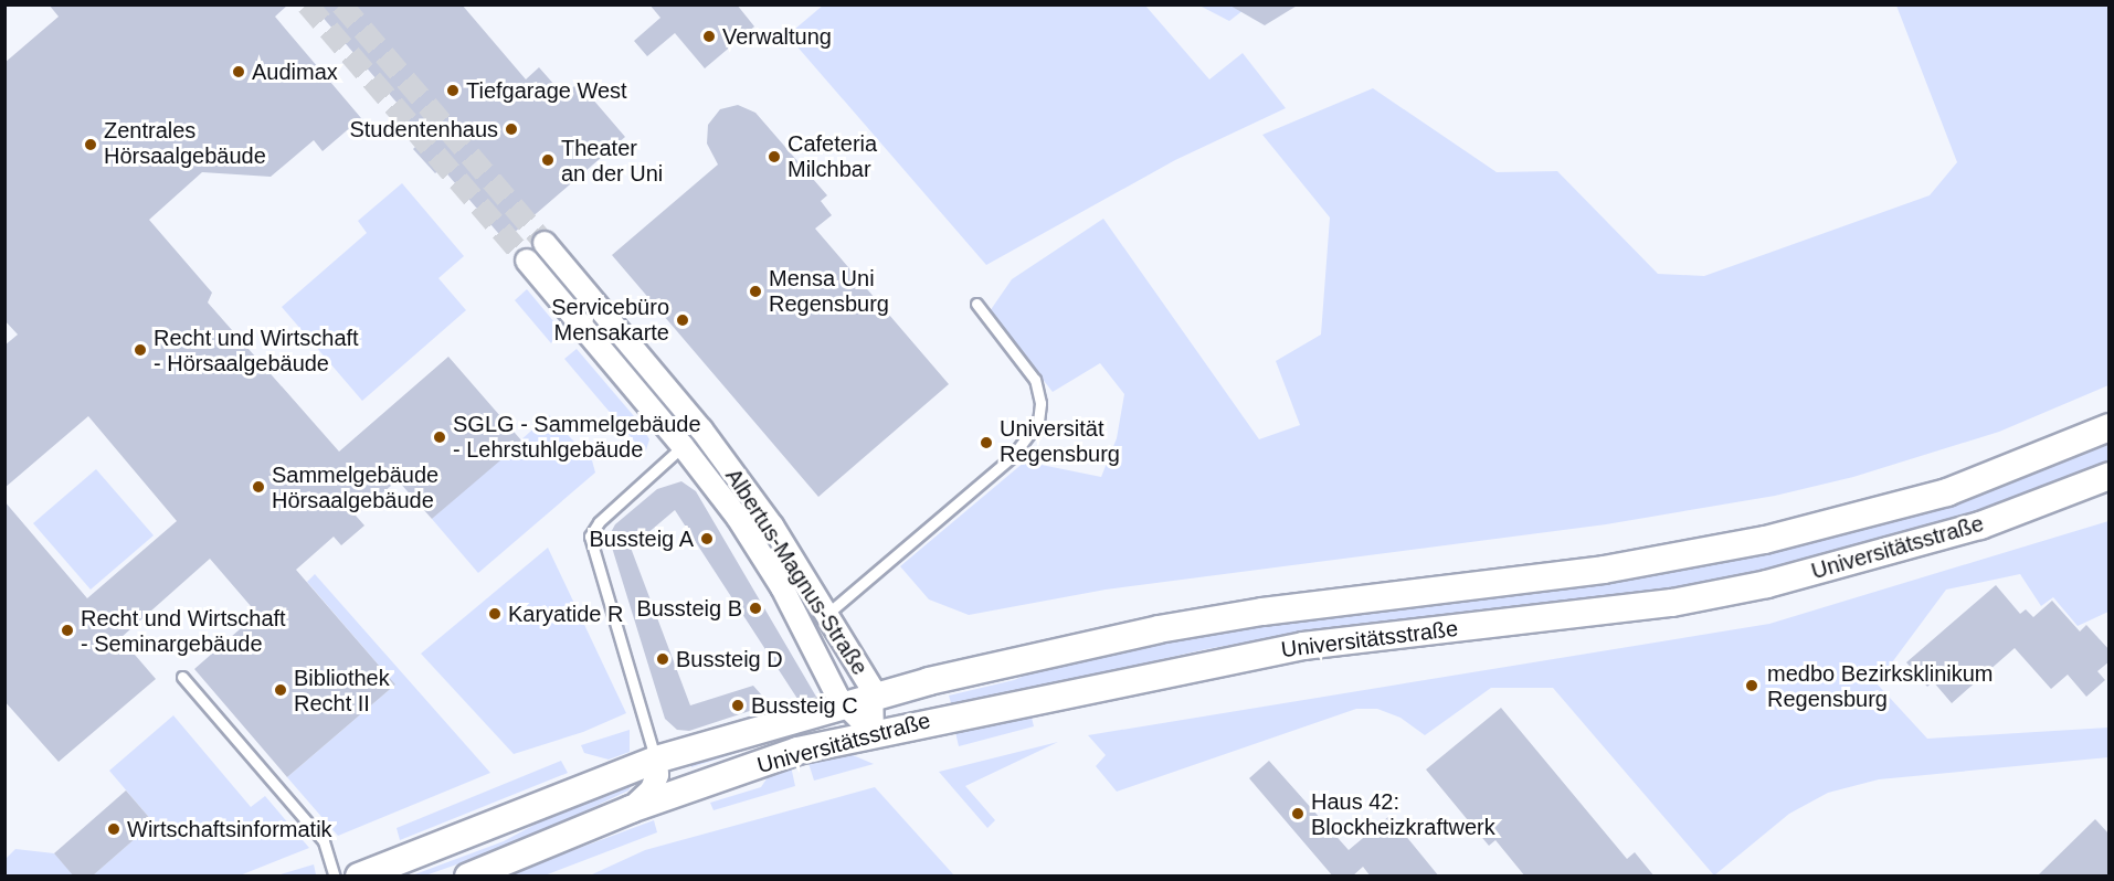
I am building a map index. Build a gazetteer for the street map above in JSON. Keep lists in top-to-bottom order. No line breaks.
{"streets":{"street":["Universitätsstraße","Albertus-Magnus-Straße"]},"crossings":[["Universitätsstraße","Albertus-Magnus-Straße"]],"places":["Verwaltung","Audimax","Tiefgarage West","Studentenhaus","Zentrales Hörsaalgebäude","Cafeteria Milchbar","Theater an der Uni","Mensa Uni Regensburg","Servicebüro Mensakarte","Recht und Wirtschaft - Hörsaalgebäude","SGLG - Sammelgebäude - Lehrstuhlgebäude","Universität Regensburg","Sammelgebäude Hörsaalgebäude","Bussteig A","Bussteig B","Karyatide R","Recht und Wirtschaft - Seminargebäude","Bussteig D","medbo Bezirksklinikum Regensburg","Bibliothek Recht II","Bussteig C","Haus 42: Blockheizkraftwerk","Wirtschaftsinformatik"]}
